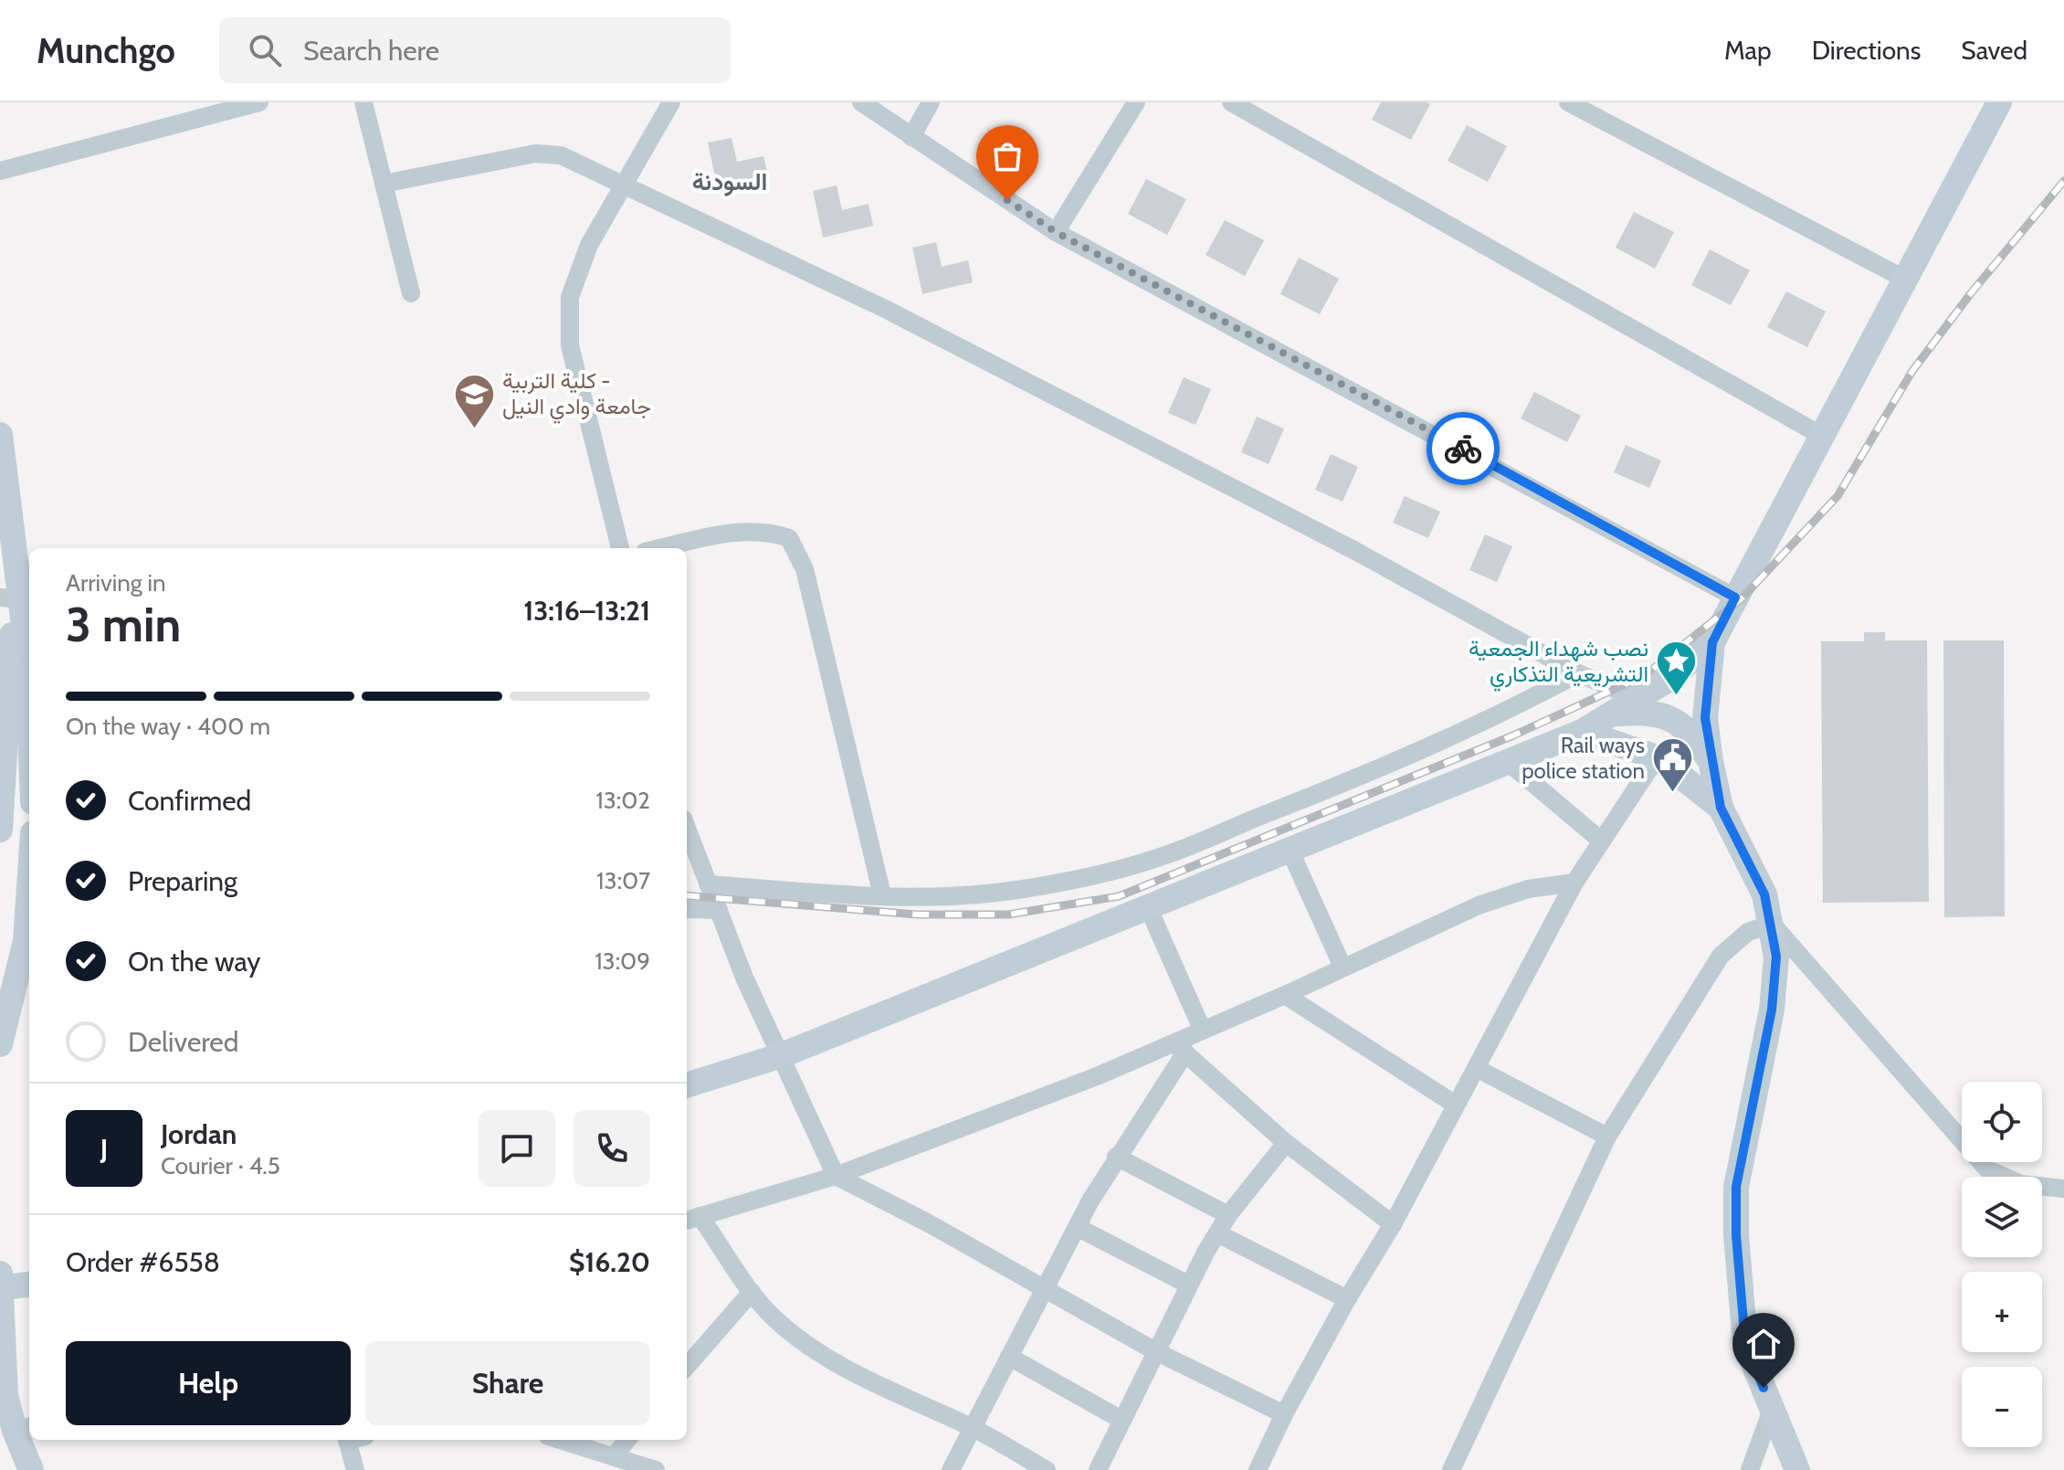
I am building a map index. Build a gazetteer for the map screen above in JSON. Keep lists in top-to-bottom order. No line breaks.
{"districts":["السودنة"],"places":{"school or university":["كلية التربية - جامعة وادي النيل"],"place":["نصب شهداء الجمعية التشريعية التذكاري"],"public building":["Rail ways police station"]},"page":{"header":"Munchgo","search":"Search here","nav":["Map","Directions","Saved"],"heading":["3 min","Arriving in","13:16–13:21"],"panel":["Jordan","Courier · 4.5","Order #6558","$16.20"],"bar":"On the way · 400 m","list":[["Confirmed","13:02"],["Preparing","13:07"],["On the way","13:09"],"Delivered"],"map_buttons":["+","−"],"round":"J","buttons":["Help","Share"]}}
